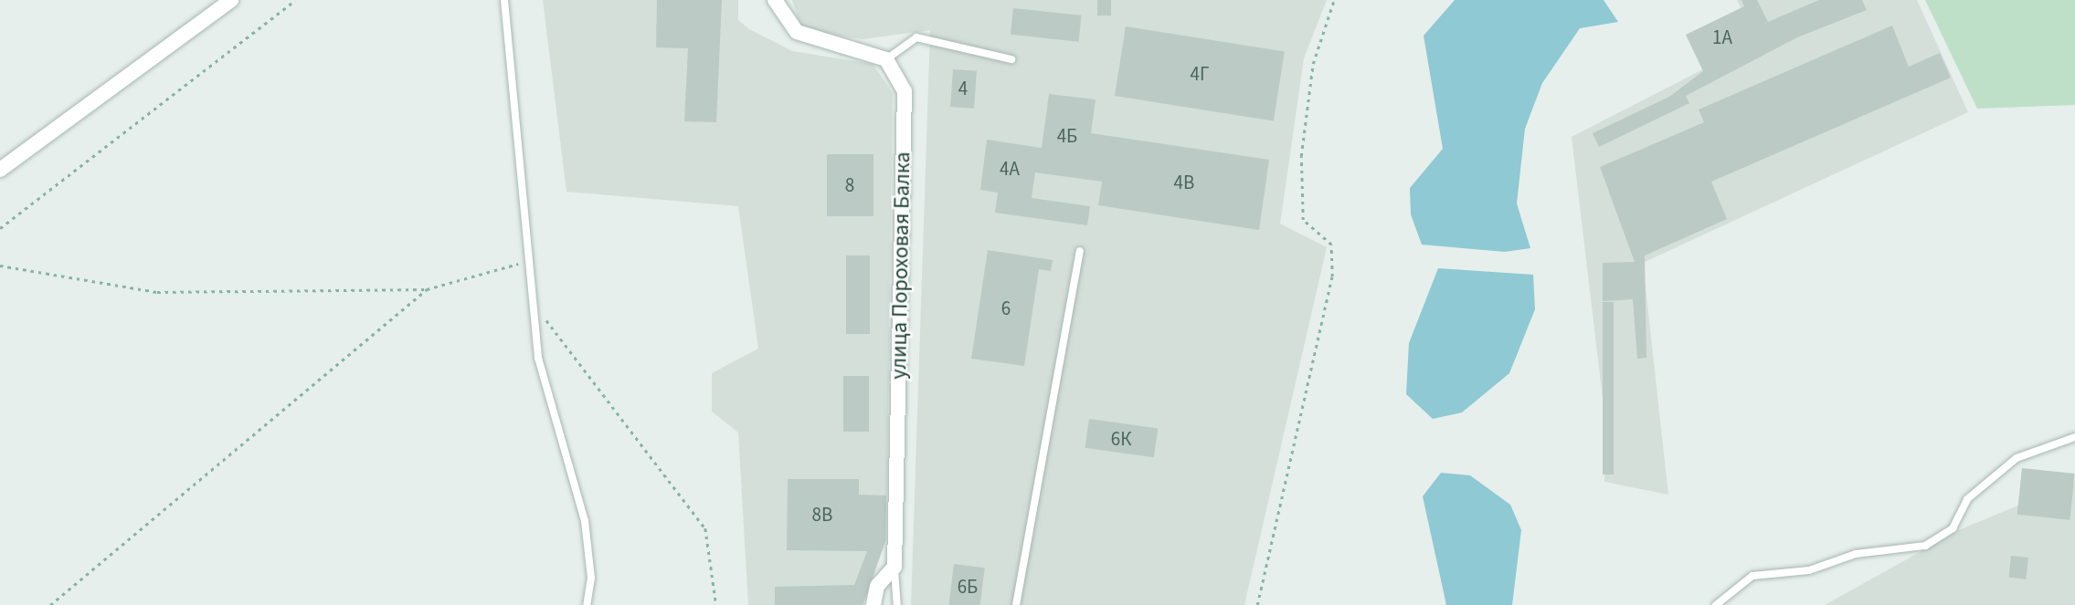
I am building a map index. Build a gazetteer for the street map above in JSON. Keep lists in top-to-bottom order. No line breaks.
{"streets":{"street":["улица Пороховая Балка"]},"house_numbers":["1А","4Г","4","4Б","4А","4В","8","6","6К","8В","6Б"]}
